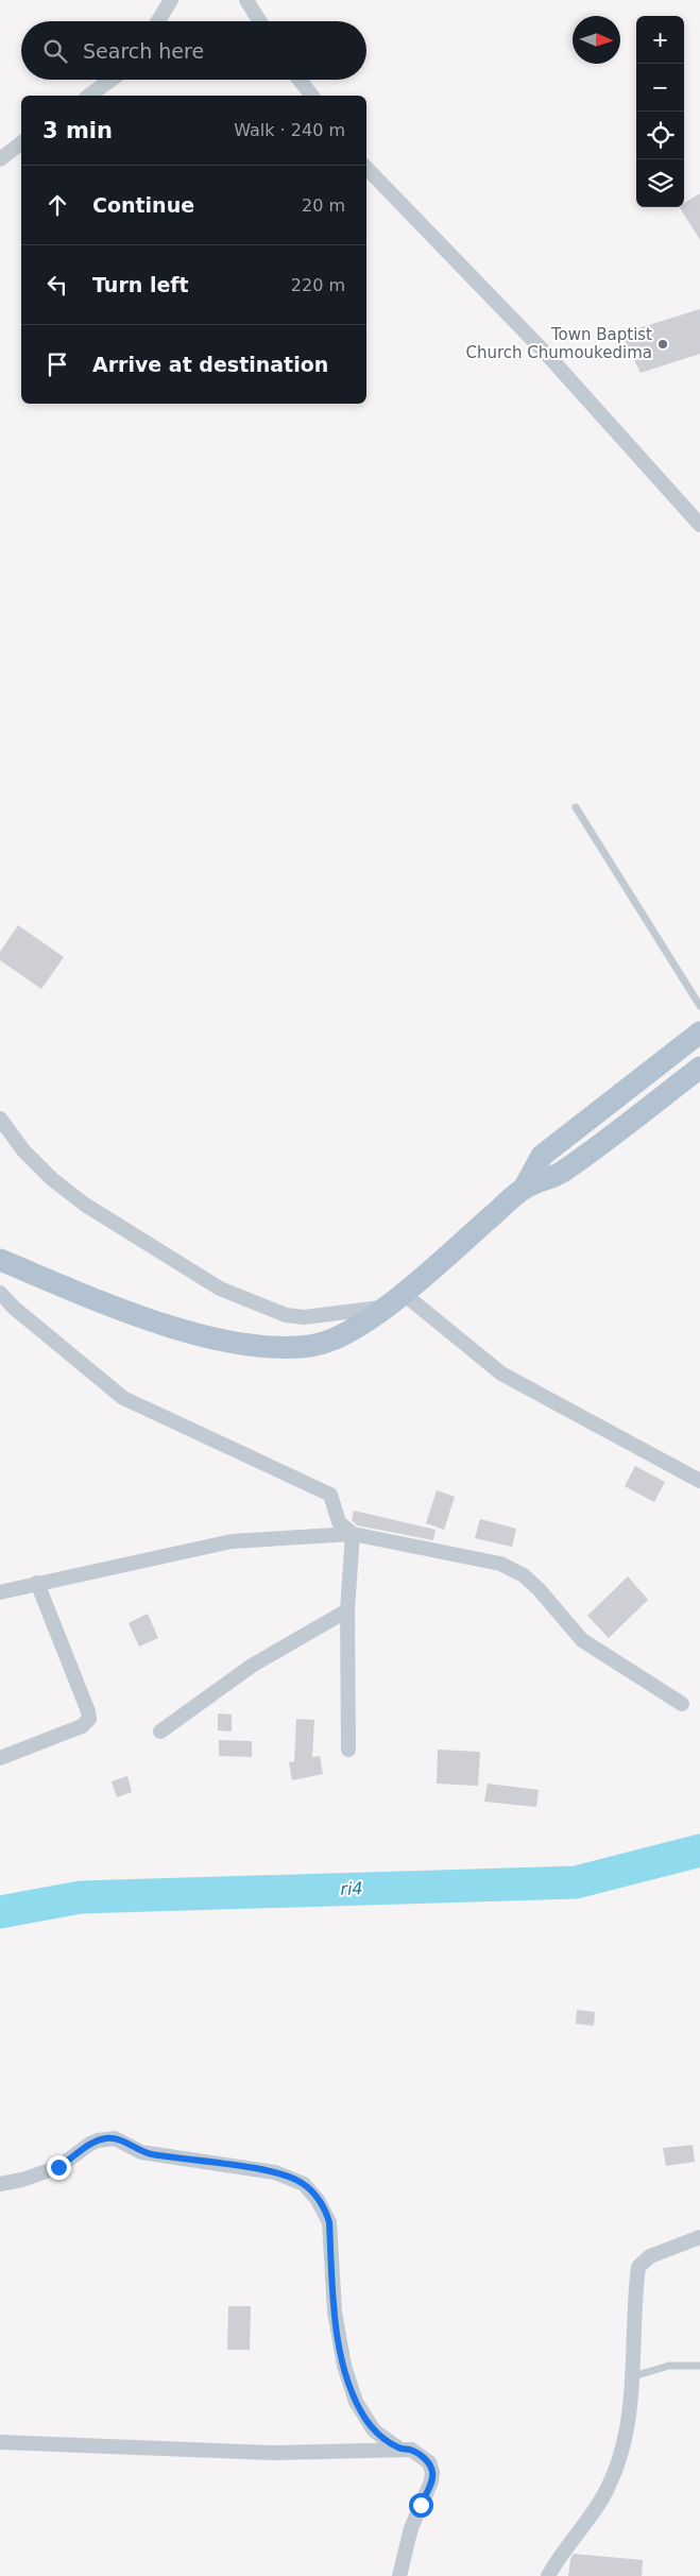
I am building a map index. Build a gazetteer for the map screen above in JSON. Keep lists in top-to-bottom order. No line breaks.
{"water":["ri4"],"places":["Town Baptist Church Chumoukedima"],"north":"right","page":{"map_buttons":["+","−"],"search":"Search here","heading":["3 min","Walk · 240 m"],"list":[["Continue","20 m"],["Turn left","220 m"],"Arrive at destination"]}}
